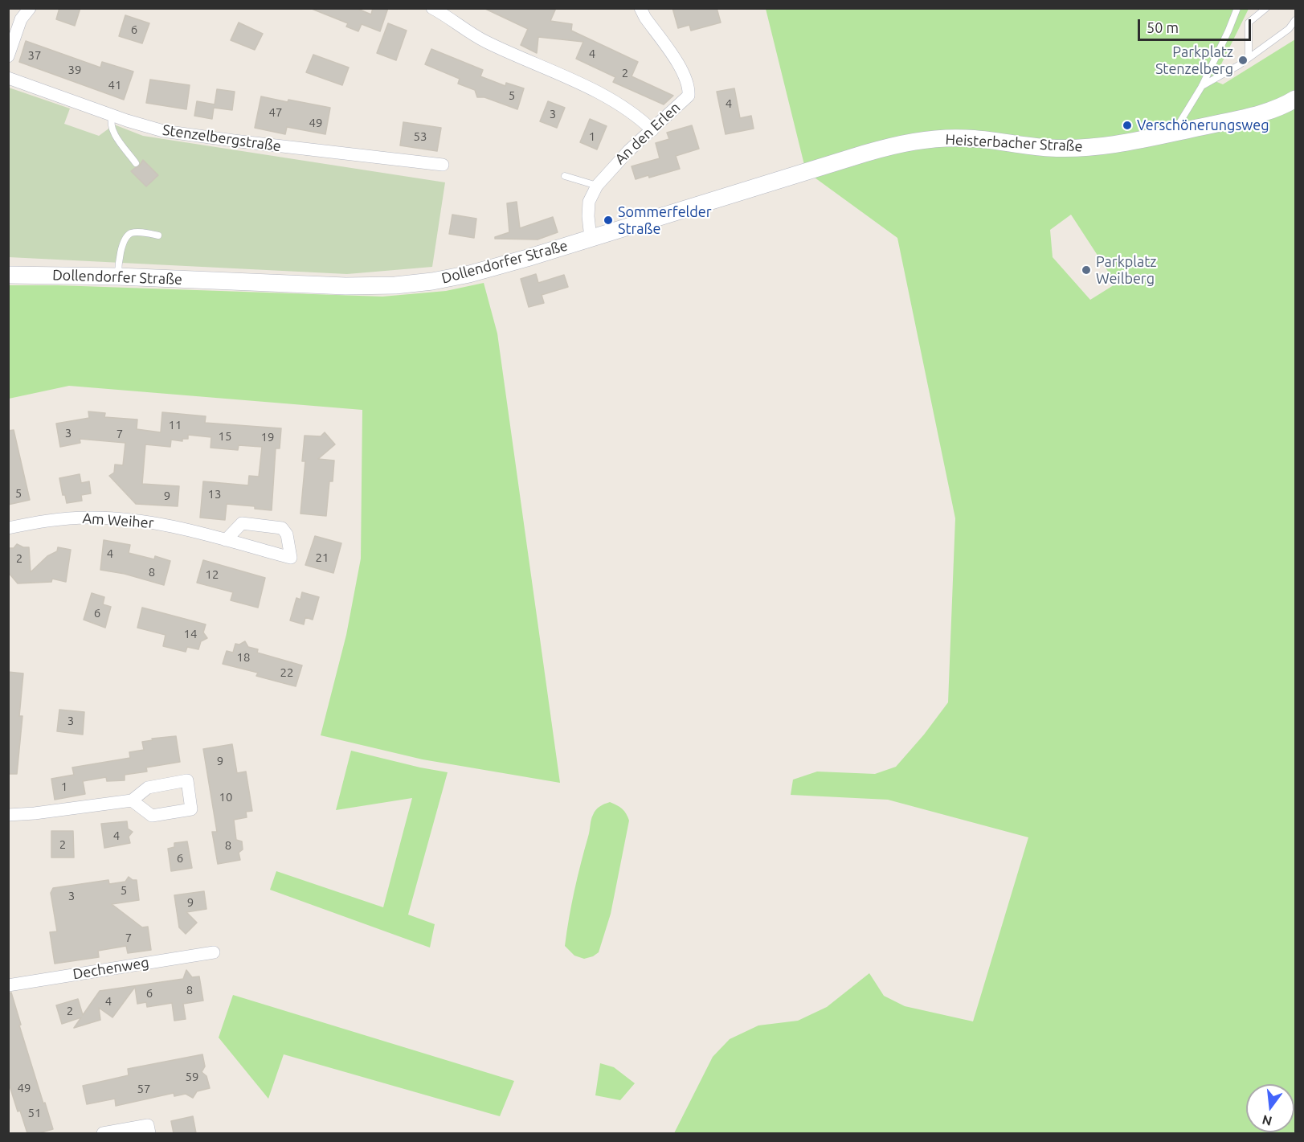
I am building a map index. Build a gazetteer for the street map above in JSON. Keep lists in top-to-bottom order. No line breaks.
{"streets":{"main road":["Heisterbacher Straße","Dollendorfer Straße"],"street":["An den Erlen","Stenzelbergstraße","Am Weiher","Dechenweg"]},"crossings":[["An den Erlen","Dollendorfer Straße"],["Heisterbacher Straße","Dollendorfer Straße"]],"places":["Parkplatz Stenzelberg","Verschönerungsweg","Sommerfelder Straße","Parkplatz Weilberg"],"house_numbers":["6","4","37","39","2","41","5","4","47","3","49","53","1","11","3","7","15","19","5","13","9","4","21","2","8","12","6","14","18","22","3","9","1","10","4","2","8","6","5","3","9","7","8","6","4","2","59","49","57","51"],"scale_bar":"50 m","north":"bottom"}
